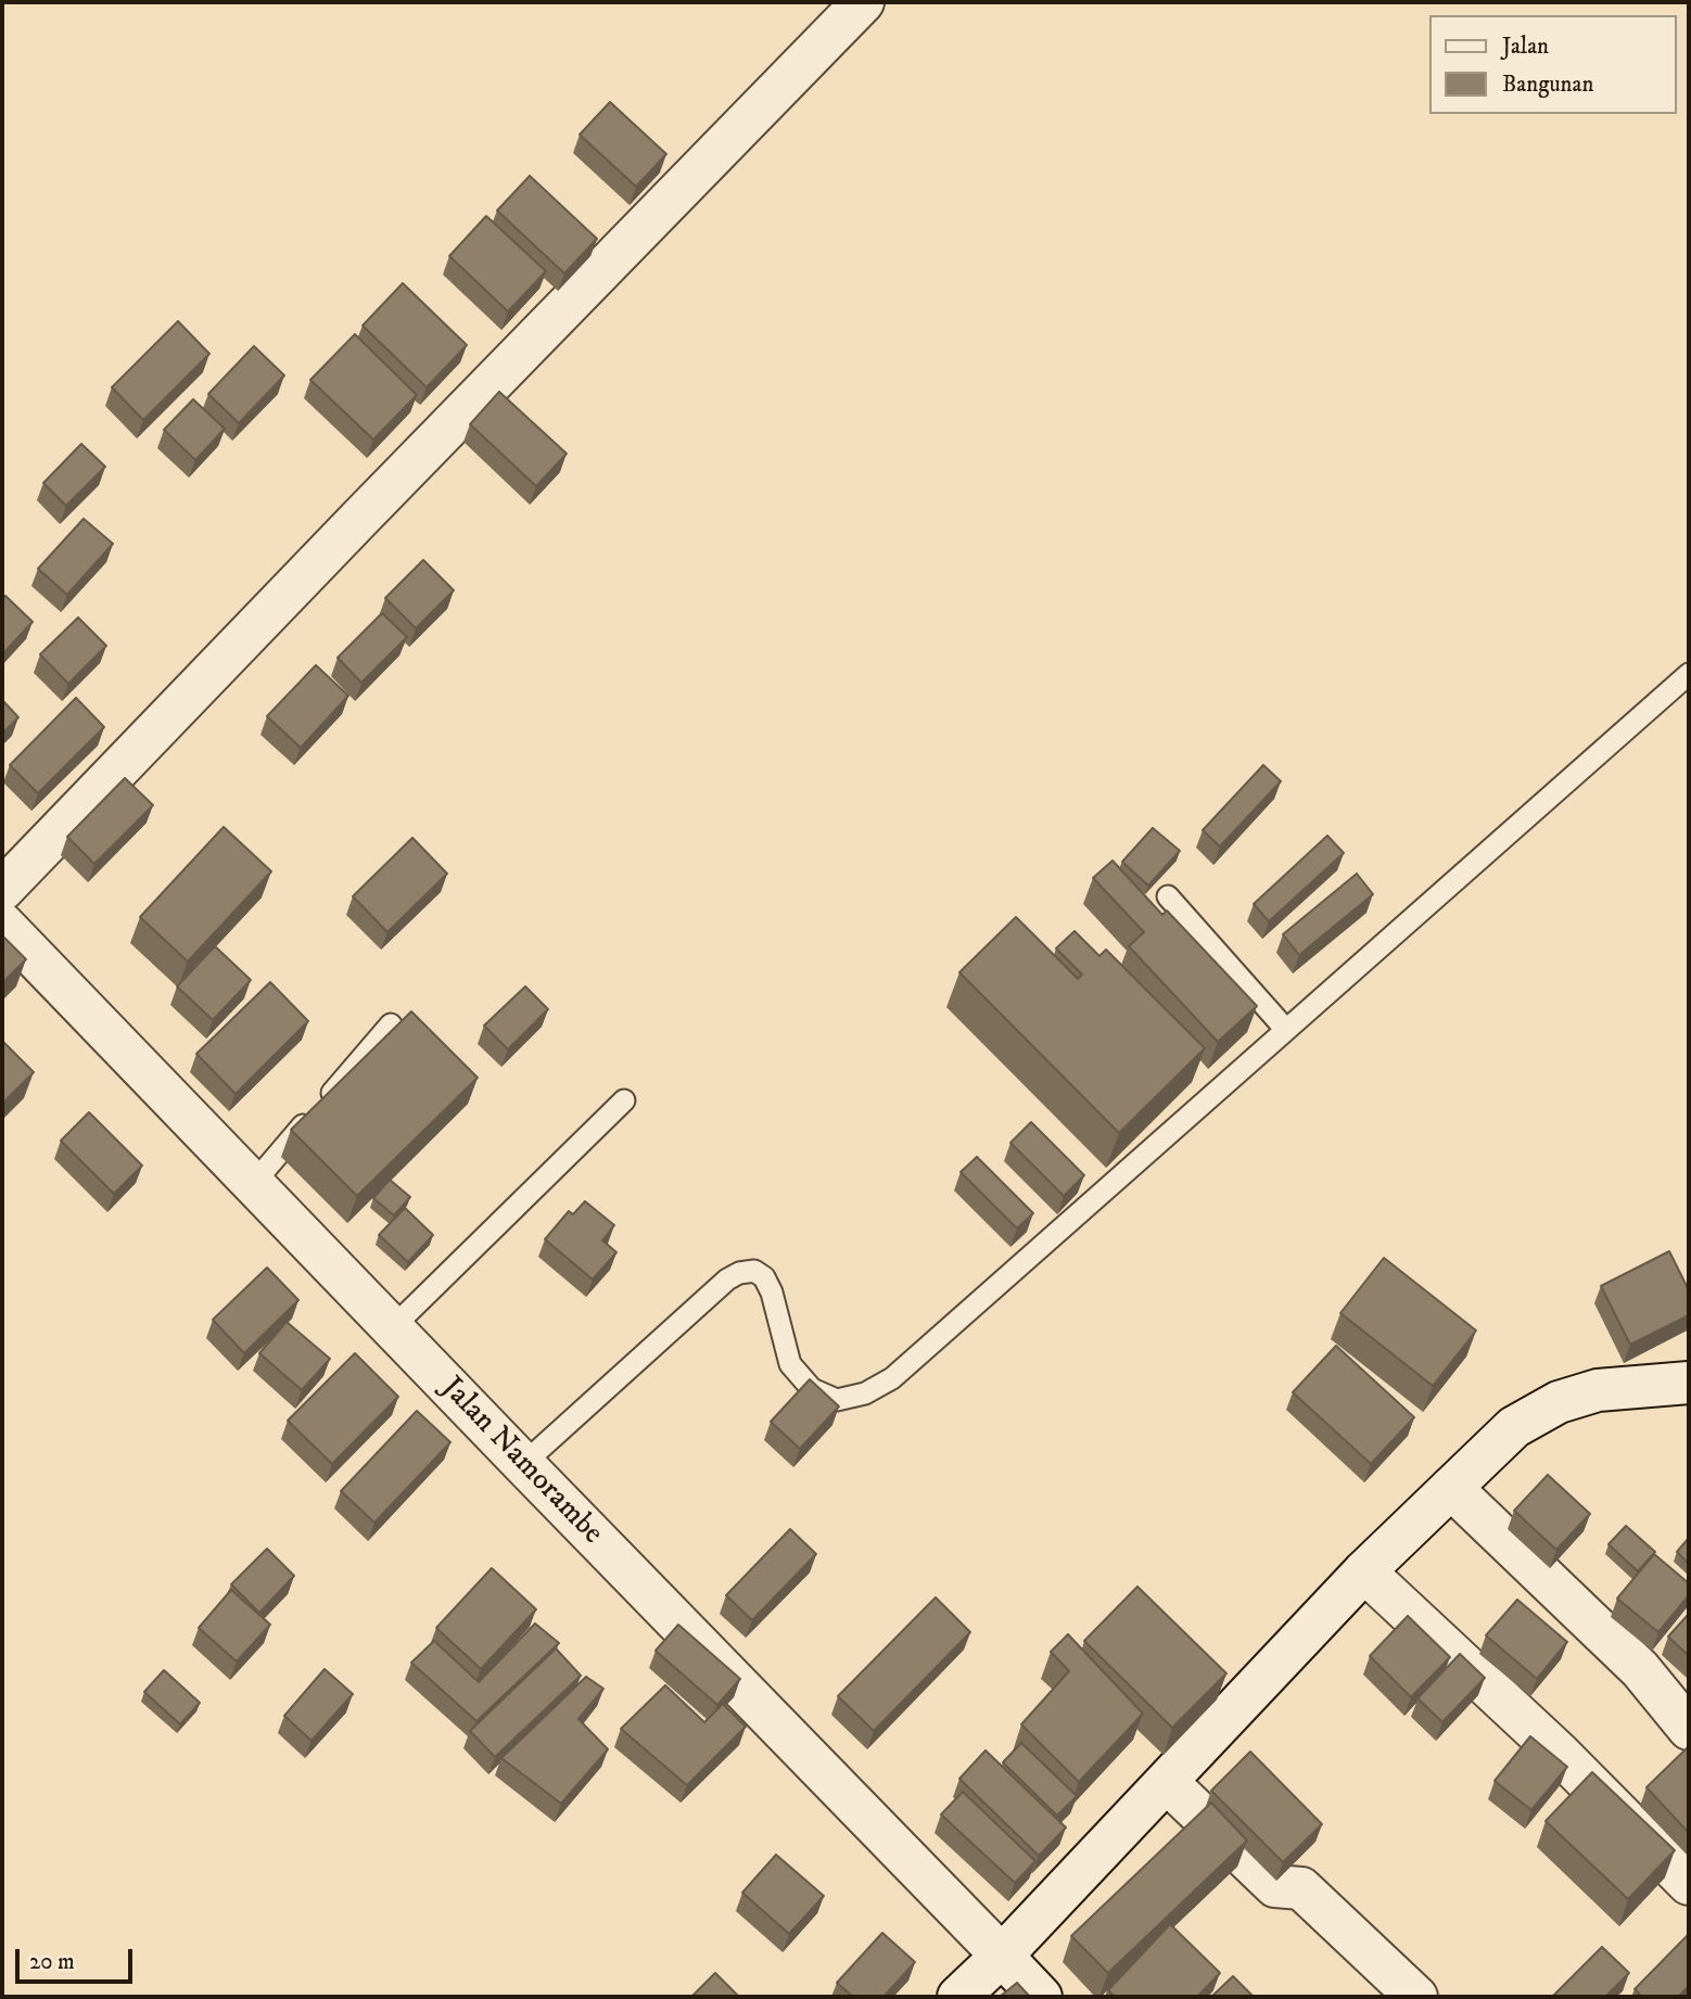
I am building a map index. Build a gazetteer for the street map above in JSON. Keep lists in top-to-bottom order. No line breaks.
{"streets":{"street":["Jalan Namorambe"]},"legend":["Jalan","Bangunan"],"scale_bar":"20 m"}
